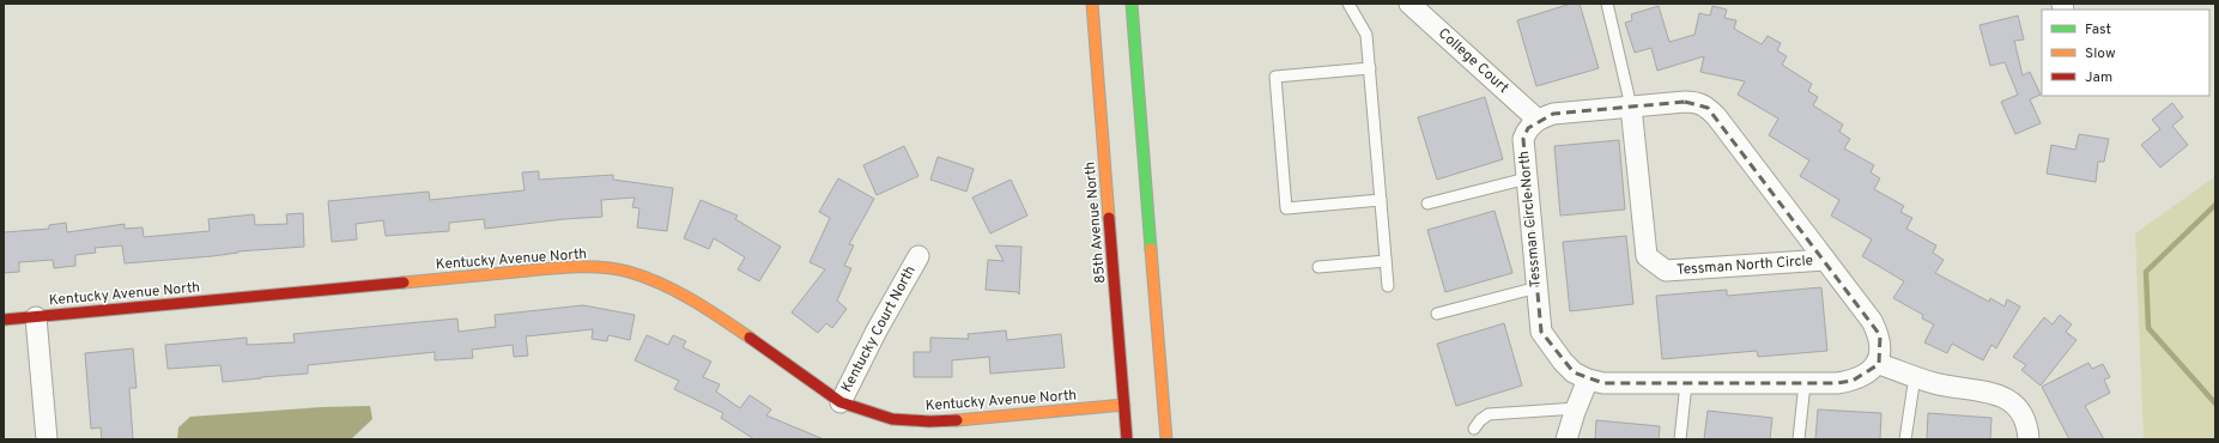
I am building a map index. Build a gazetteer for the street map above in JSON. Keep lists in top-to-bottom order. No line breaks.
{"streets":{"street":["College Court","Tessman Circle North","85th Avenue North","Kentucky Avenue North","Tessman North Circle","Kentucky Court North"]},"crossings":[["College Court","Tessman Circle North"],["85th Avenue North","Kentucky Avenue North"],["Kentucky Avenue North","Kentucky Court North"]],"legend":["Fast","Slow","Jam"]}
